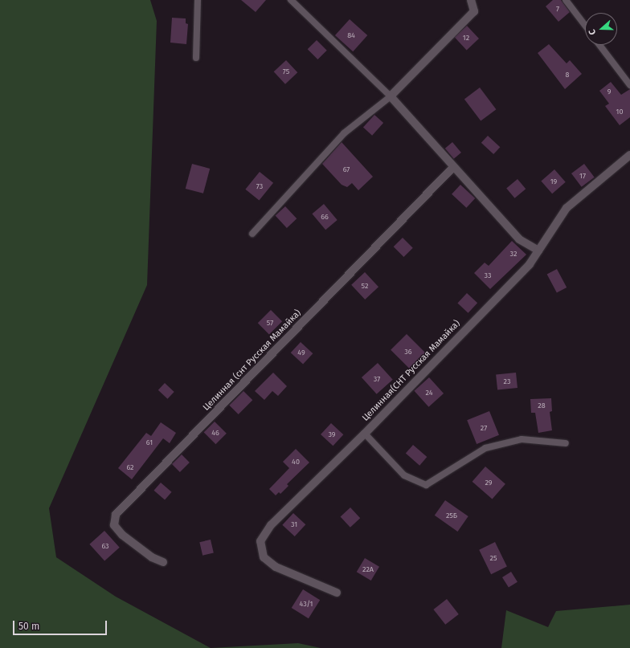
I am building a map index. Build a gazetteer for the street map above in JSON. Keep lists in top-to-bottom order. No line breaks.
{"streets":{"street":["Целинная (снт Русская Мамайка)","Целинная(СНТ Русская Мамайка)"]},"house_numbers":["7","84","12","75","8","9","10","67","17","19","73","66","32","33","52","57","36","49","37","23","24","28","27","46","39","61","40","62","29","25Б","31","63","25","22А","43/1"],"scale_bar":"50 m","north":"left"}
